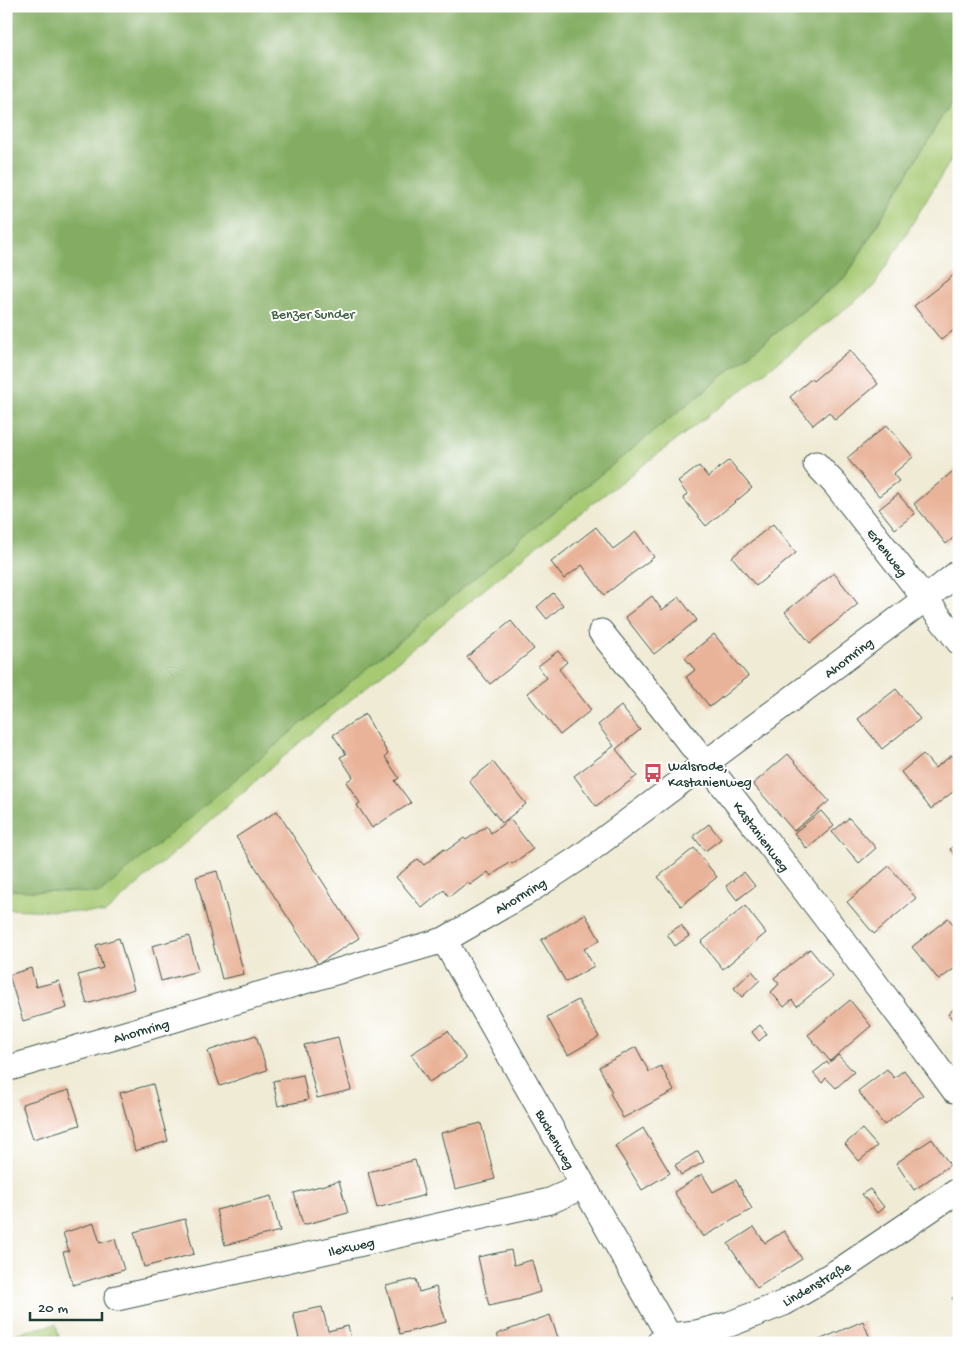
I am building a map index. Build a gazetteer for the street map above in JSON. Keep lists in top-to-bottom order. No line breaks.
{"streets":{"street":["Erlenweg","Ahornring","Kastanienweg","Buchenweg","Ilexweg","Lindenstraße"]},"crossings":[["Erlenweg","Ahornring"],["Ahornring","Kastanienweg"],["Ahornring","Buchenweg"],["Buchenweg","Ilexweg"],["Buchenweg","Lindenstraße"]],"parks":["Benzer Sunder"],"places":{"bus stop":["Walsrode, Kastanienweg"]},"scale_bar":"20 m"}
